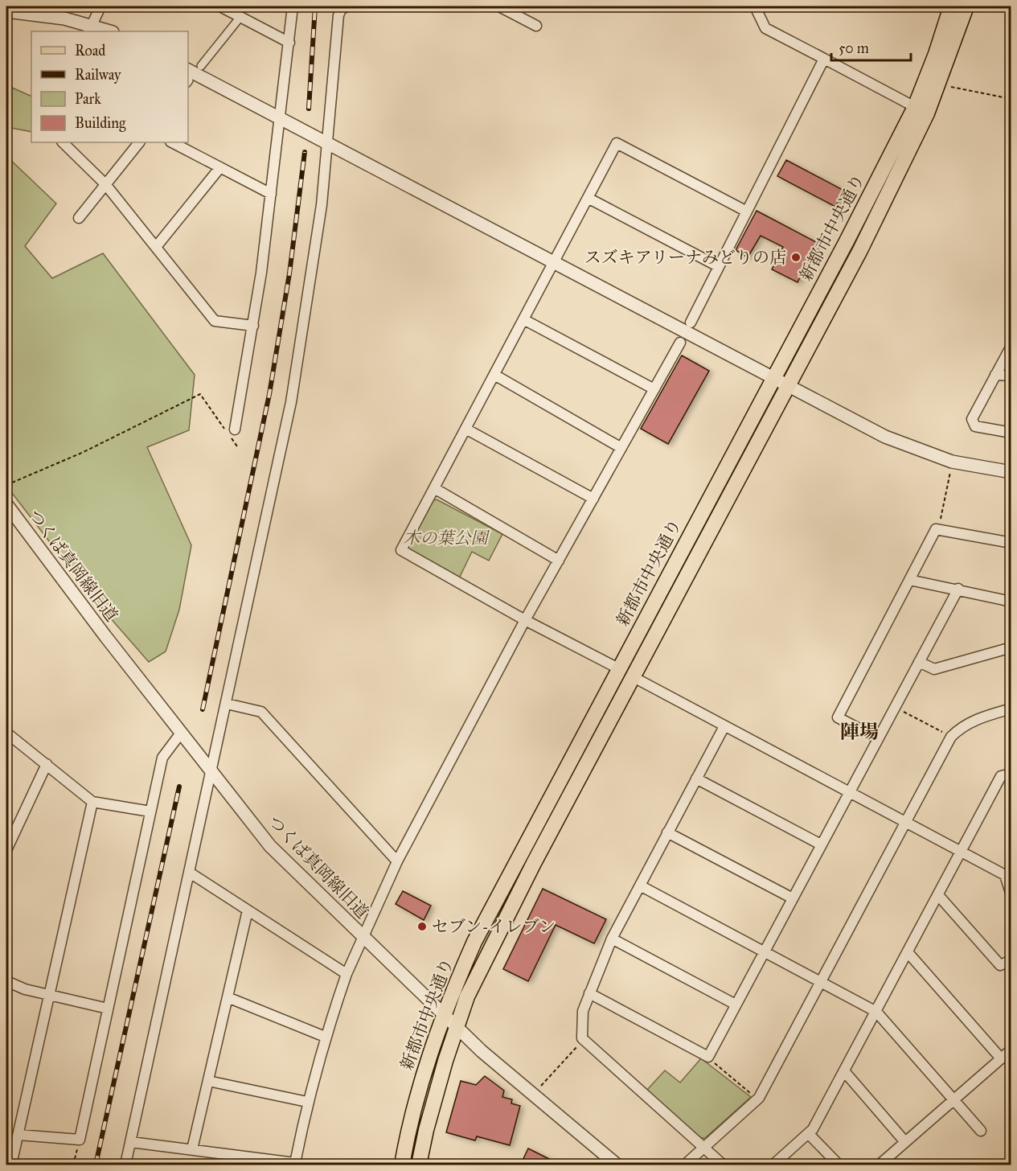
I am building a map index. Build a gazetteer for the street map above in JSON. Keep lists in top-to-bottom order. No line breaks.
{"streets":{"main road":["新都市中央通り"],"street":["つくば真岡線旧道"]},"crossings":[["新都市中央通り","つくば真岡線旧道"]],"districts":["陣場"],"parks":["木の葉公園"],"places":["スズキアリーナみどりの店","セブン-イレブン"],"legend":["Road","Railway","Park","Building"],"scale_bar":"50 m"}
